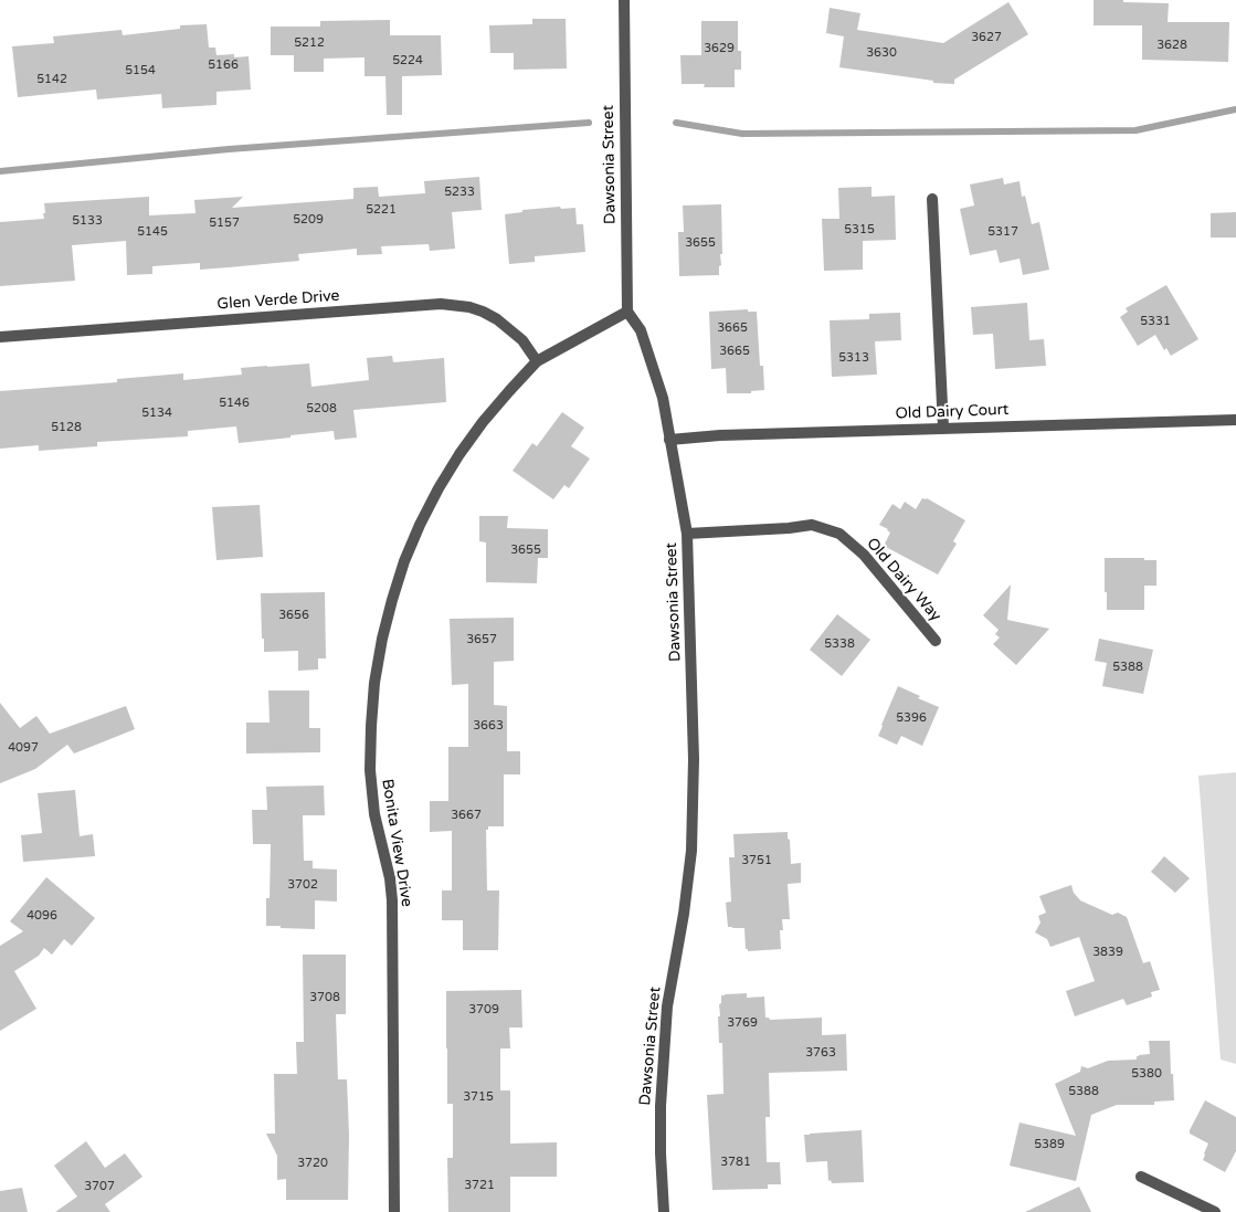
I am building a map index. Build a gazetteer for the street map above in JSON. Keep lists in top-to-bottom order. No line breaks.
{"streets":{"street":["Dawsonia Street","Glen Verde Drive","Old Dairy Court","Old Dairy Way","Bonita View Drive"]},"crossings":[["Dawsonia Street","Old Dairy Court"],["Dawsonia Street","Old Dairy Way"],["Dawsonia Street","Bonita View Drive"],["Glen Verde Drive","Bonita View Drive"]],"house_numbers":["3627","5212","3628","3629","3630","5224","5166","5154","5142","5233","5221","5209","5133","5157","5315","5145","5317","3655","5331","3665","3665","5313","5146","5208","5134","5128","3655","3656","3657","5338","5388","5396","3663","4097","3667","3751","3702","4096","3839","3708","3709","3769","3763","5380","5388","3715","5389","3781","3720","3721","3707"]}
